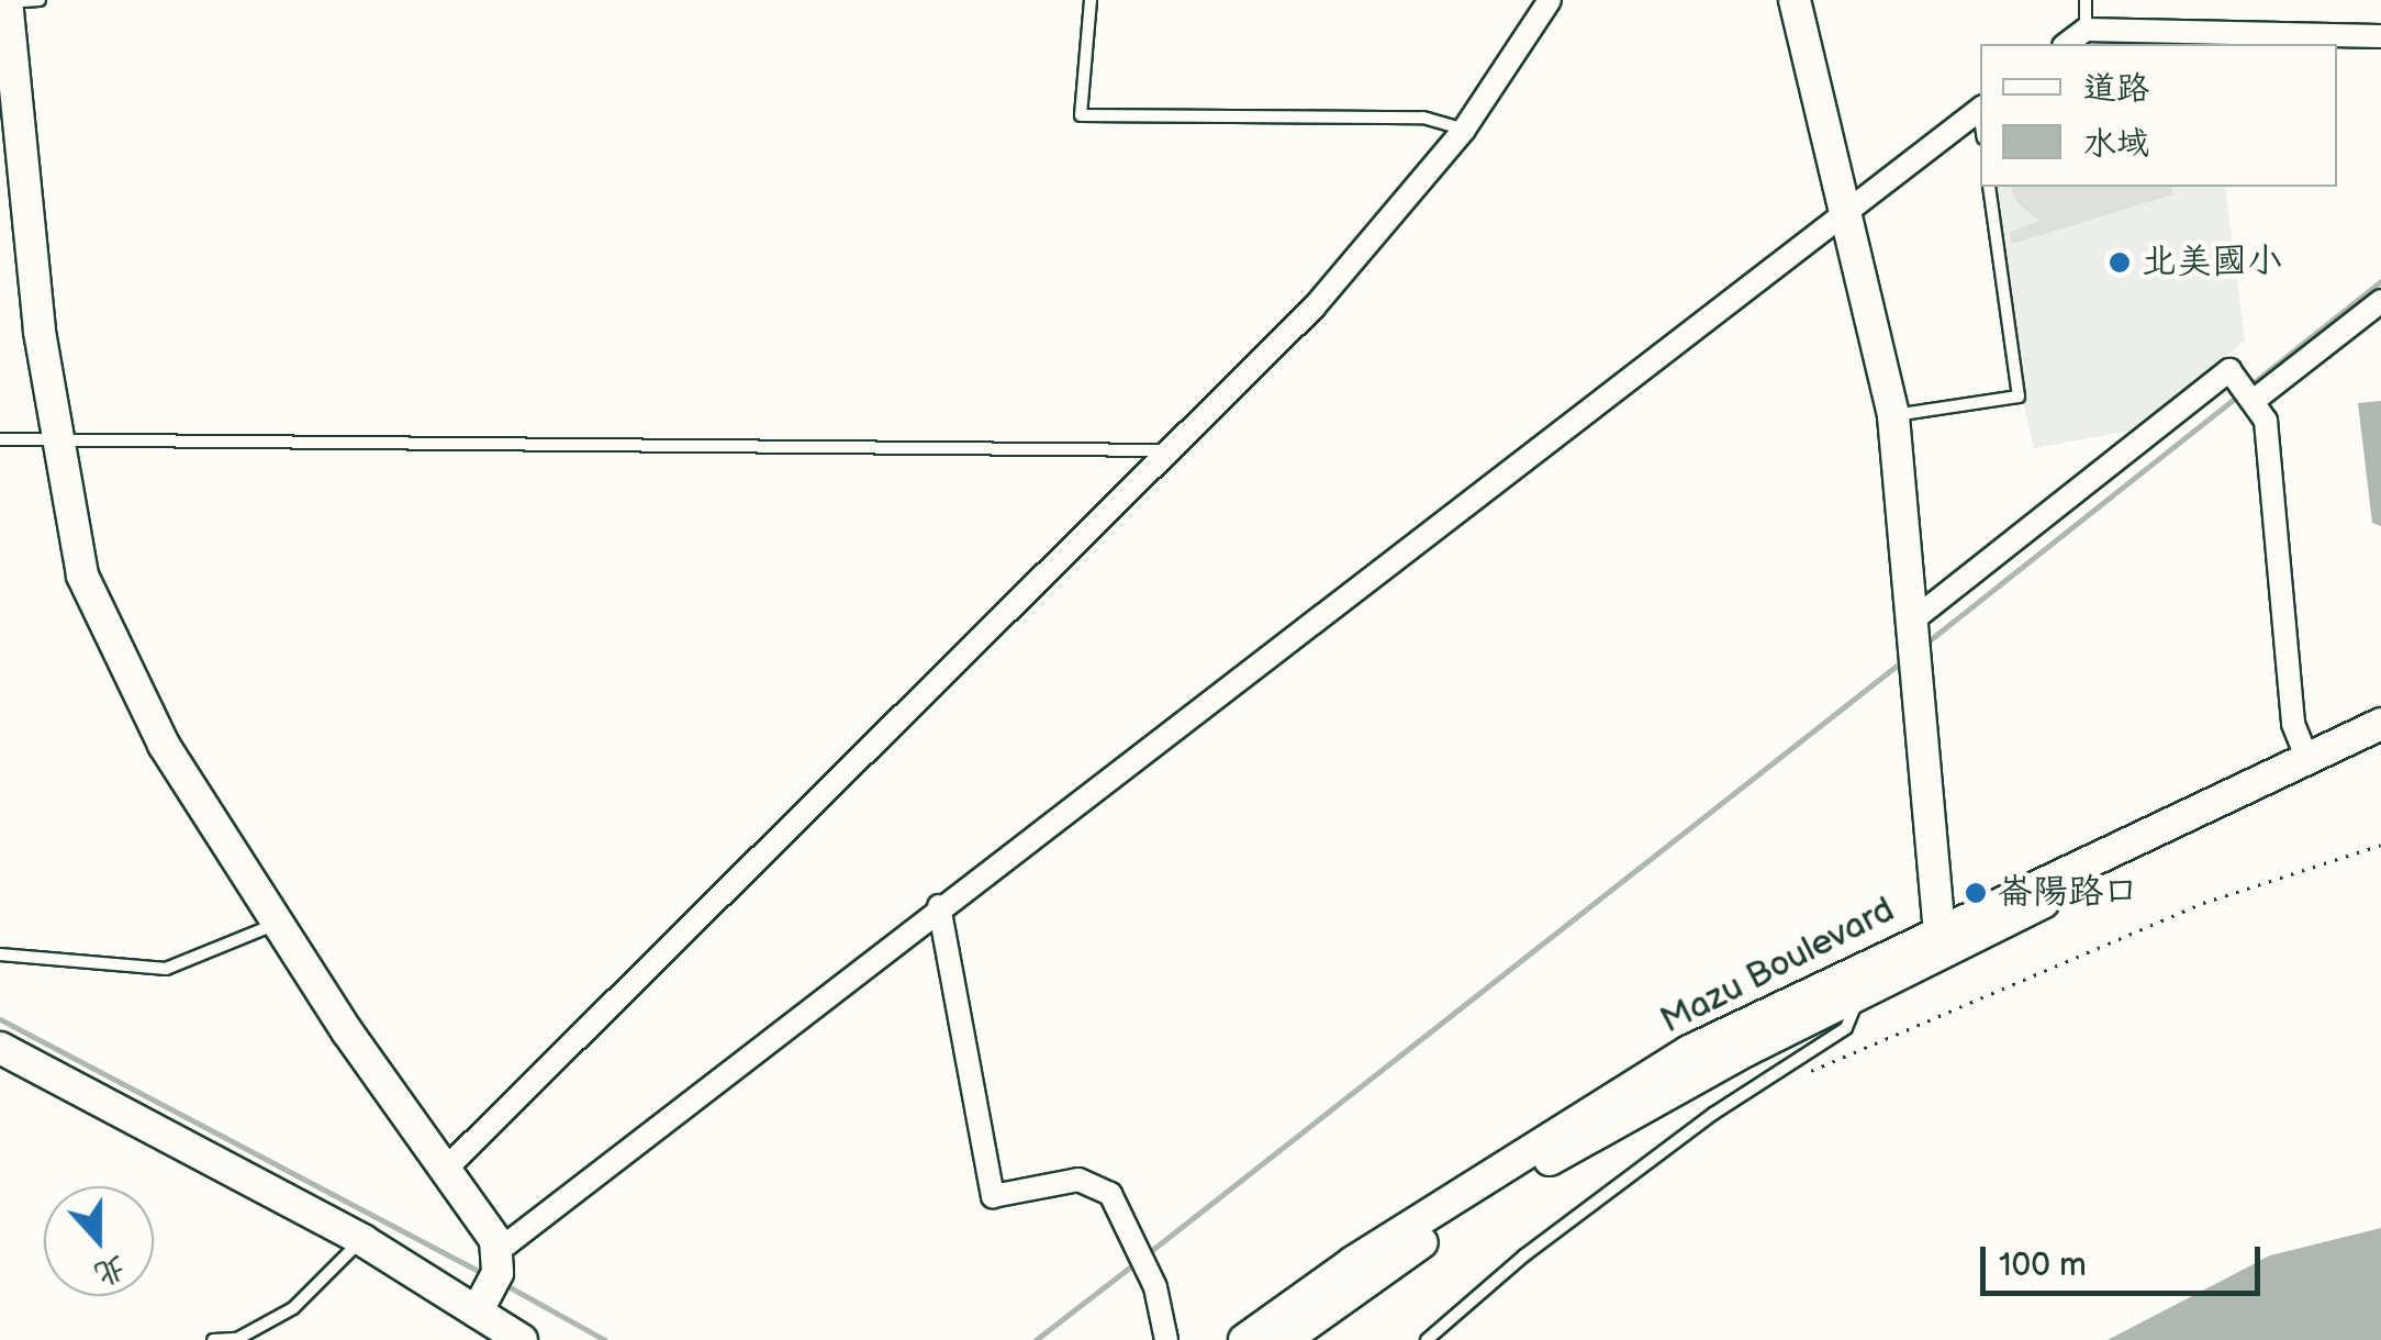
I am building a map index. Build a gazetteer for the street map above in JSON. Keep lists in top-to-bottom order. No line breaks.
{"streets":{"street":["Mazu Boulevard"]},"places":["北美國小","崙陽路口"],"legend":["道路","水域"],"scale_bar":"100 m","north":"bottom"}
